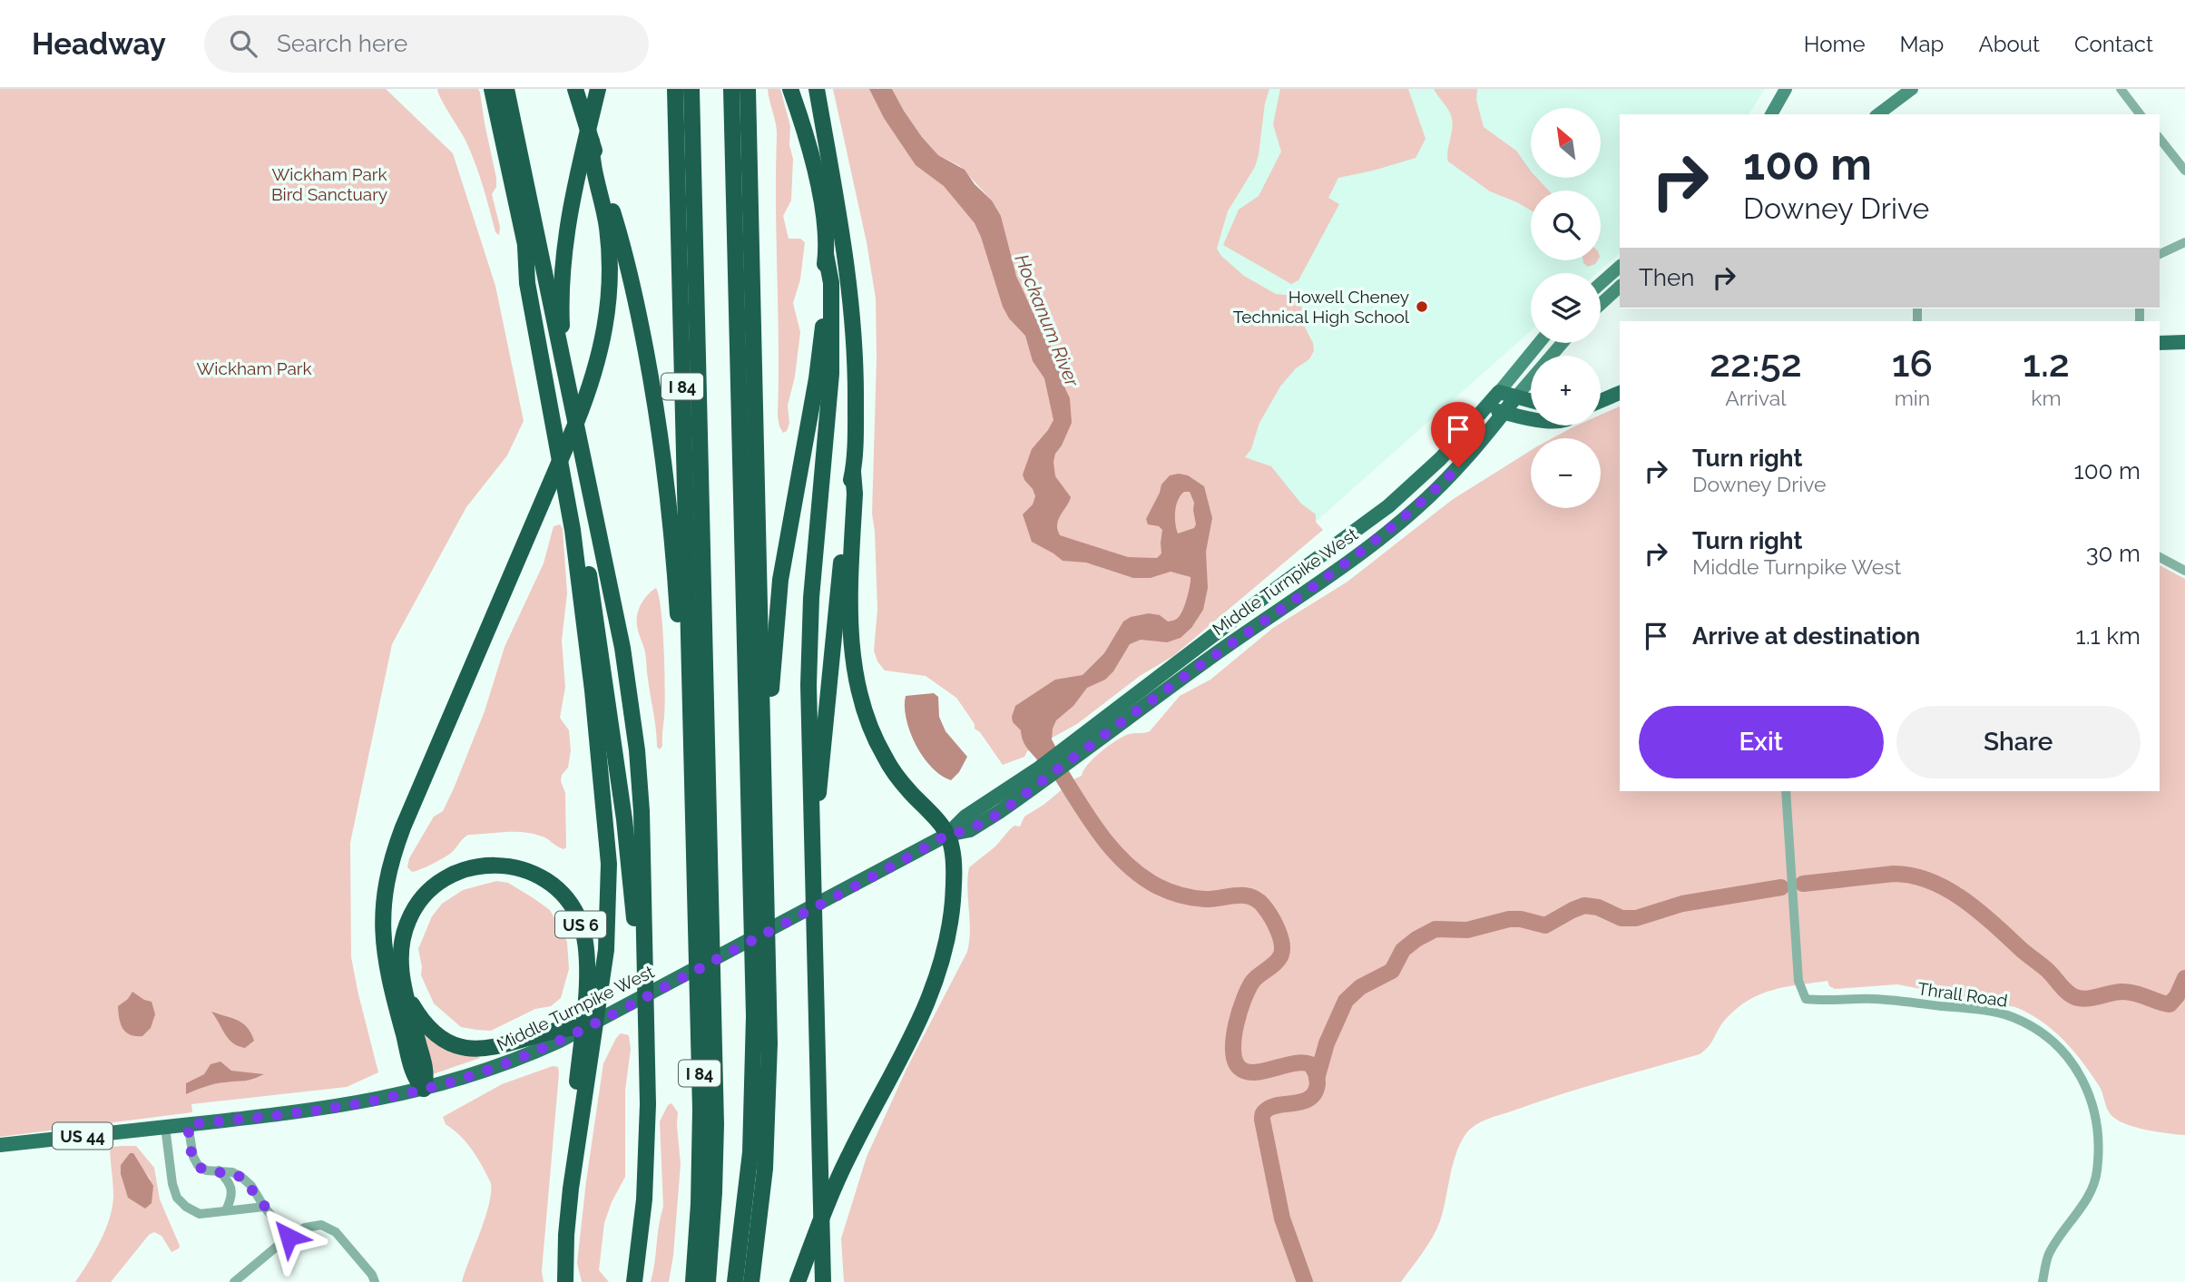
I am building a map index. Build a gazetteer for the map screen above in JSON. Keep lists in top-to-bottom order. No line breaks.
{"streets":{"highway":["I 84","US 6"],"main road":["Middle Turnpike West","US 44"],"street":["Thrall Road"]},"crossings":[["Middle Turnpike West","US 6"]],"water":["Hockanum River"],"parks":["Wickham Park Bird Sanctuary","Wickham Park"],"places":["Howell Cheney Technical High School"],"north":"top left","page":{"header":"Headway","search":"Search here","nav":["Home","Map","About","Contact"],"map_buttons":["+","−"],"turn":["100 m","Downey Drive"],"then":"Then","eta":["22:52","Arrival","16","min","1.2","km"],"list":[{"name":"Turn right","note":"Downey Drive","value":"100 m"},{"name":"Turn right","note":"Middle Turnpike West","value":"30 m"},{"name":"Arrive at destination","value":"1.1 km"}],"buttons":["Exit","Share"]}}
